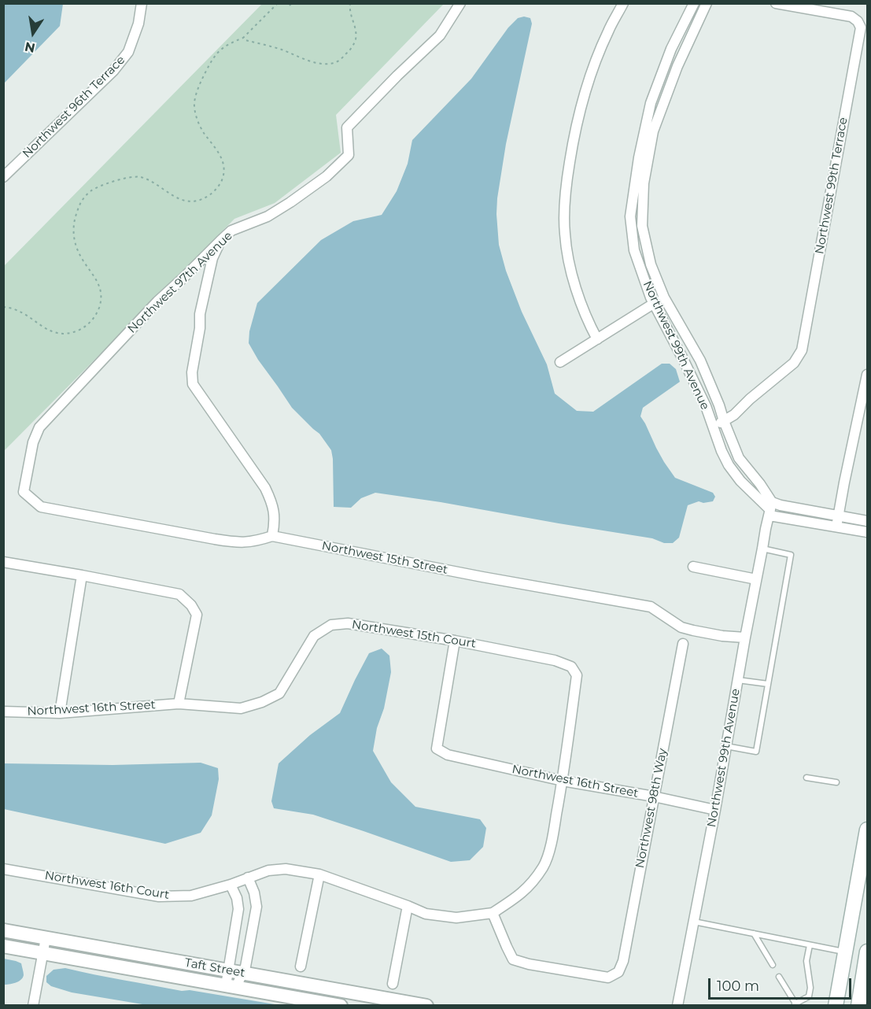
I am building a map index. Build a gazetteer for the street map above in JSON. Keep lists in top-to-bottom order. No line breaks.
{"streets":{"street":["Northwest 96th Terrace","Northwest 99th Terrace","Northwest 97th Avenue","Northwest 99th Avenue","Northwest 15th Street","Northwest 15th Court","Northwest 16th Street","Northwest 98th Way","Northwest 16th Court","Taft Street"]},"crossings":[["Northwest 99th Terrace","Northwest 99th Avenue"],["Northwest 97th Avenue","Northwest 15th Street"],["Northwest 99th Avenue","Northwest 15th Street"],["Northwest 99th Avenue","Northwest 16th Street"],["Northwest 15th Court","Northwest 16th Street"],["Northwest 16th Street","Northwest 98th Way"],["Northwest 98th Way","Northwest 16th Court"]],"scale_bar":"100 m","north":"bottom"}
